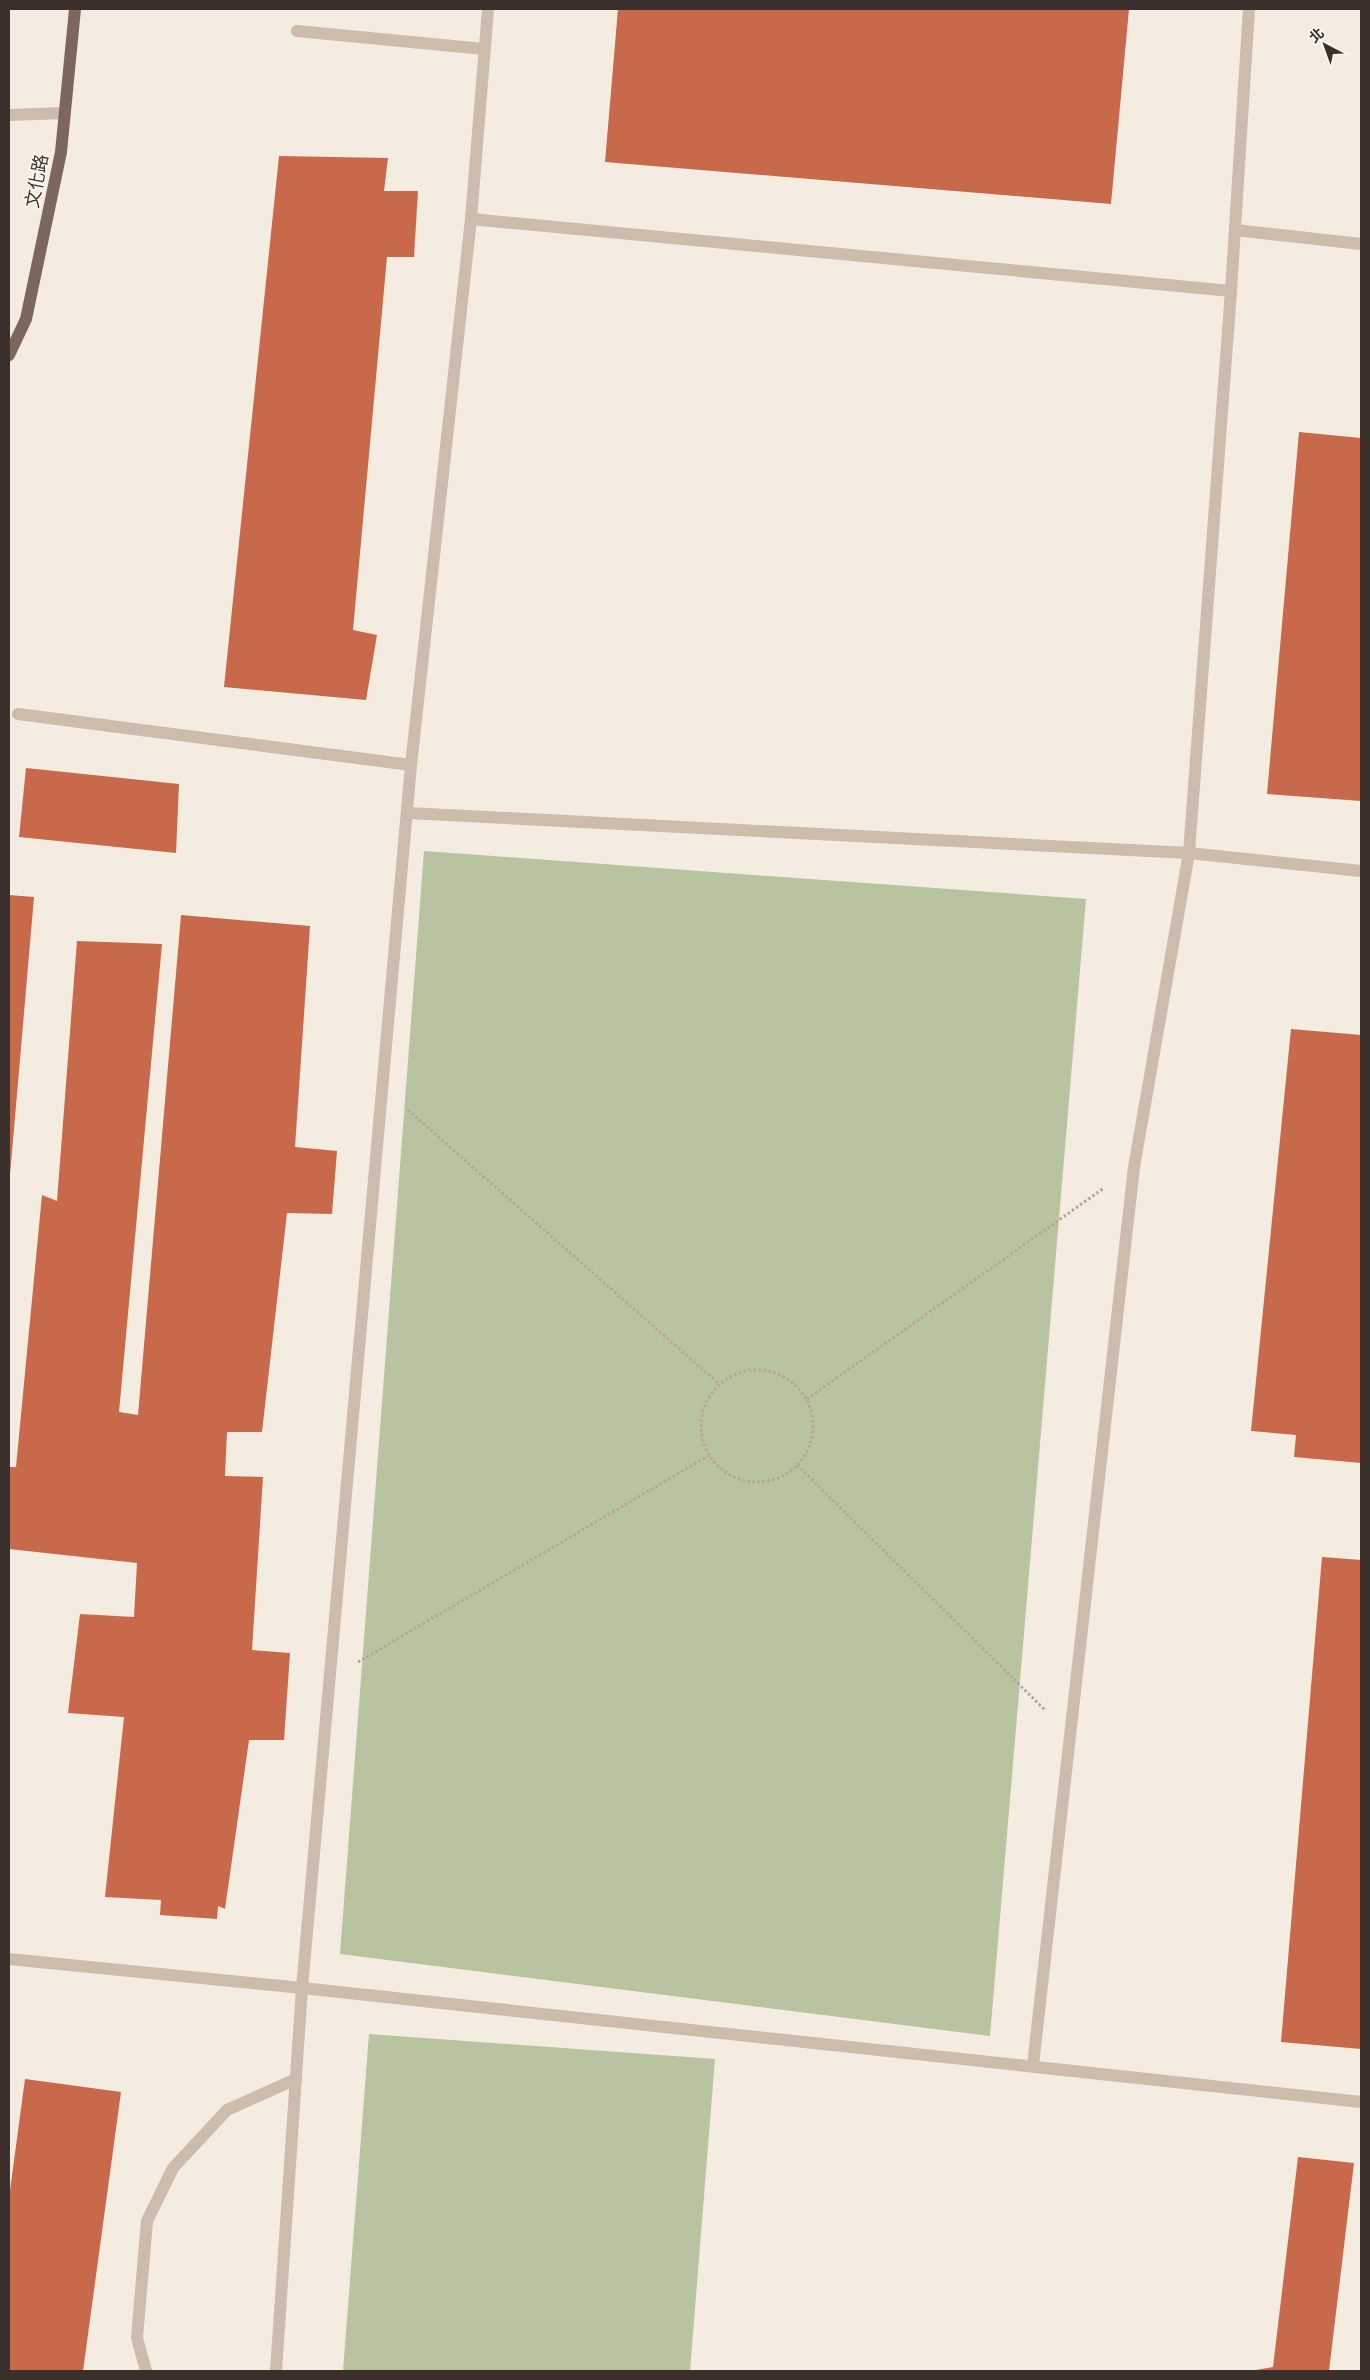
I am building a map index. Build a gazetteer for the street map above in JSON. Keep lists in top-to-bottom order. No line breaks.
{"streets":{"main road":["文化路"]},"north":"top left"}
